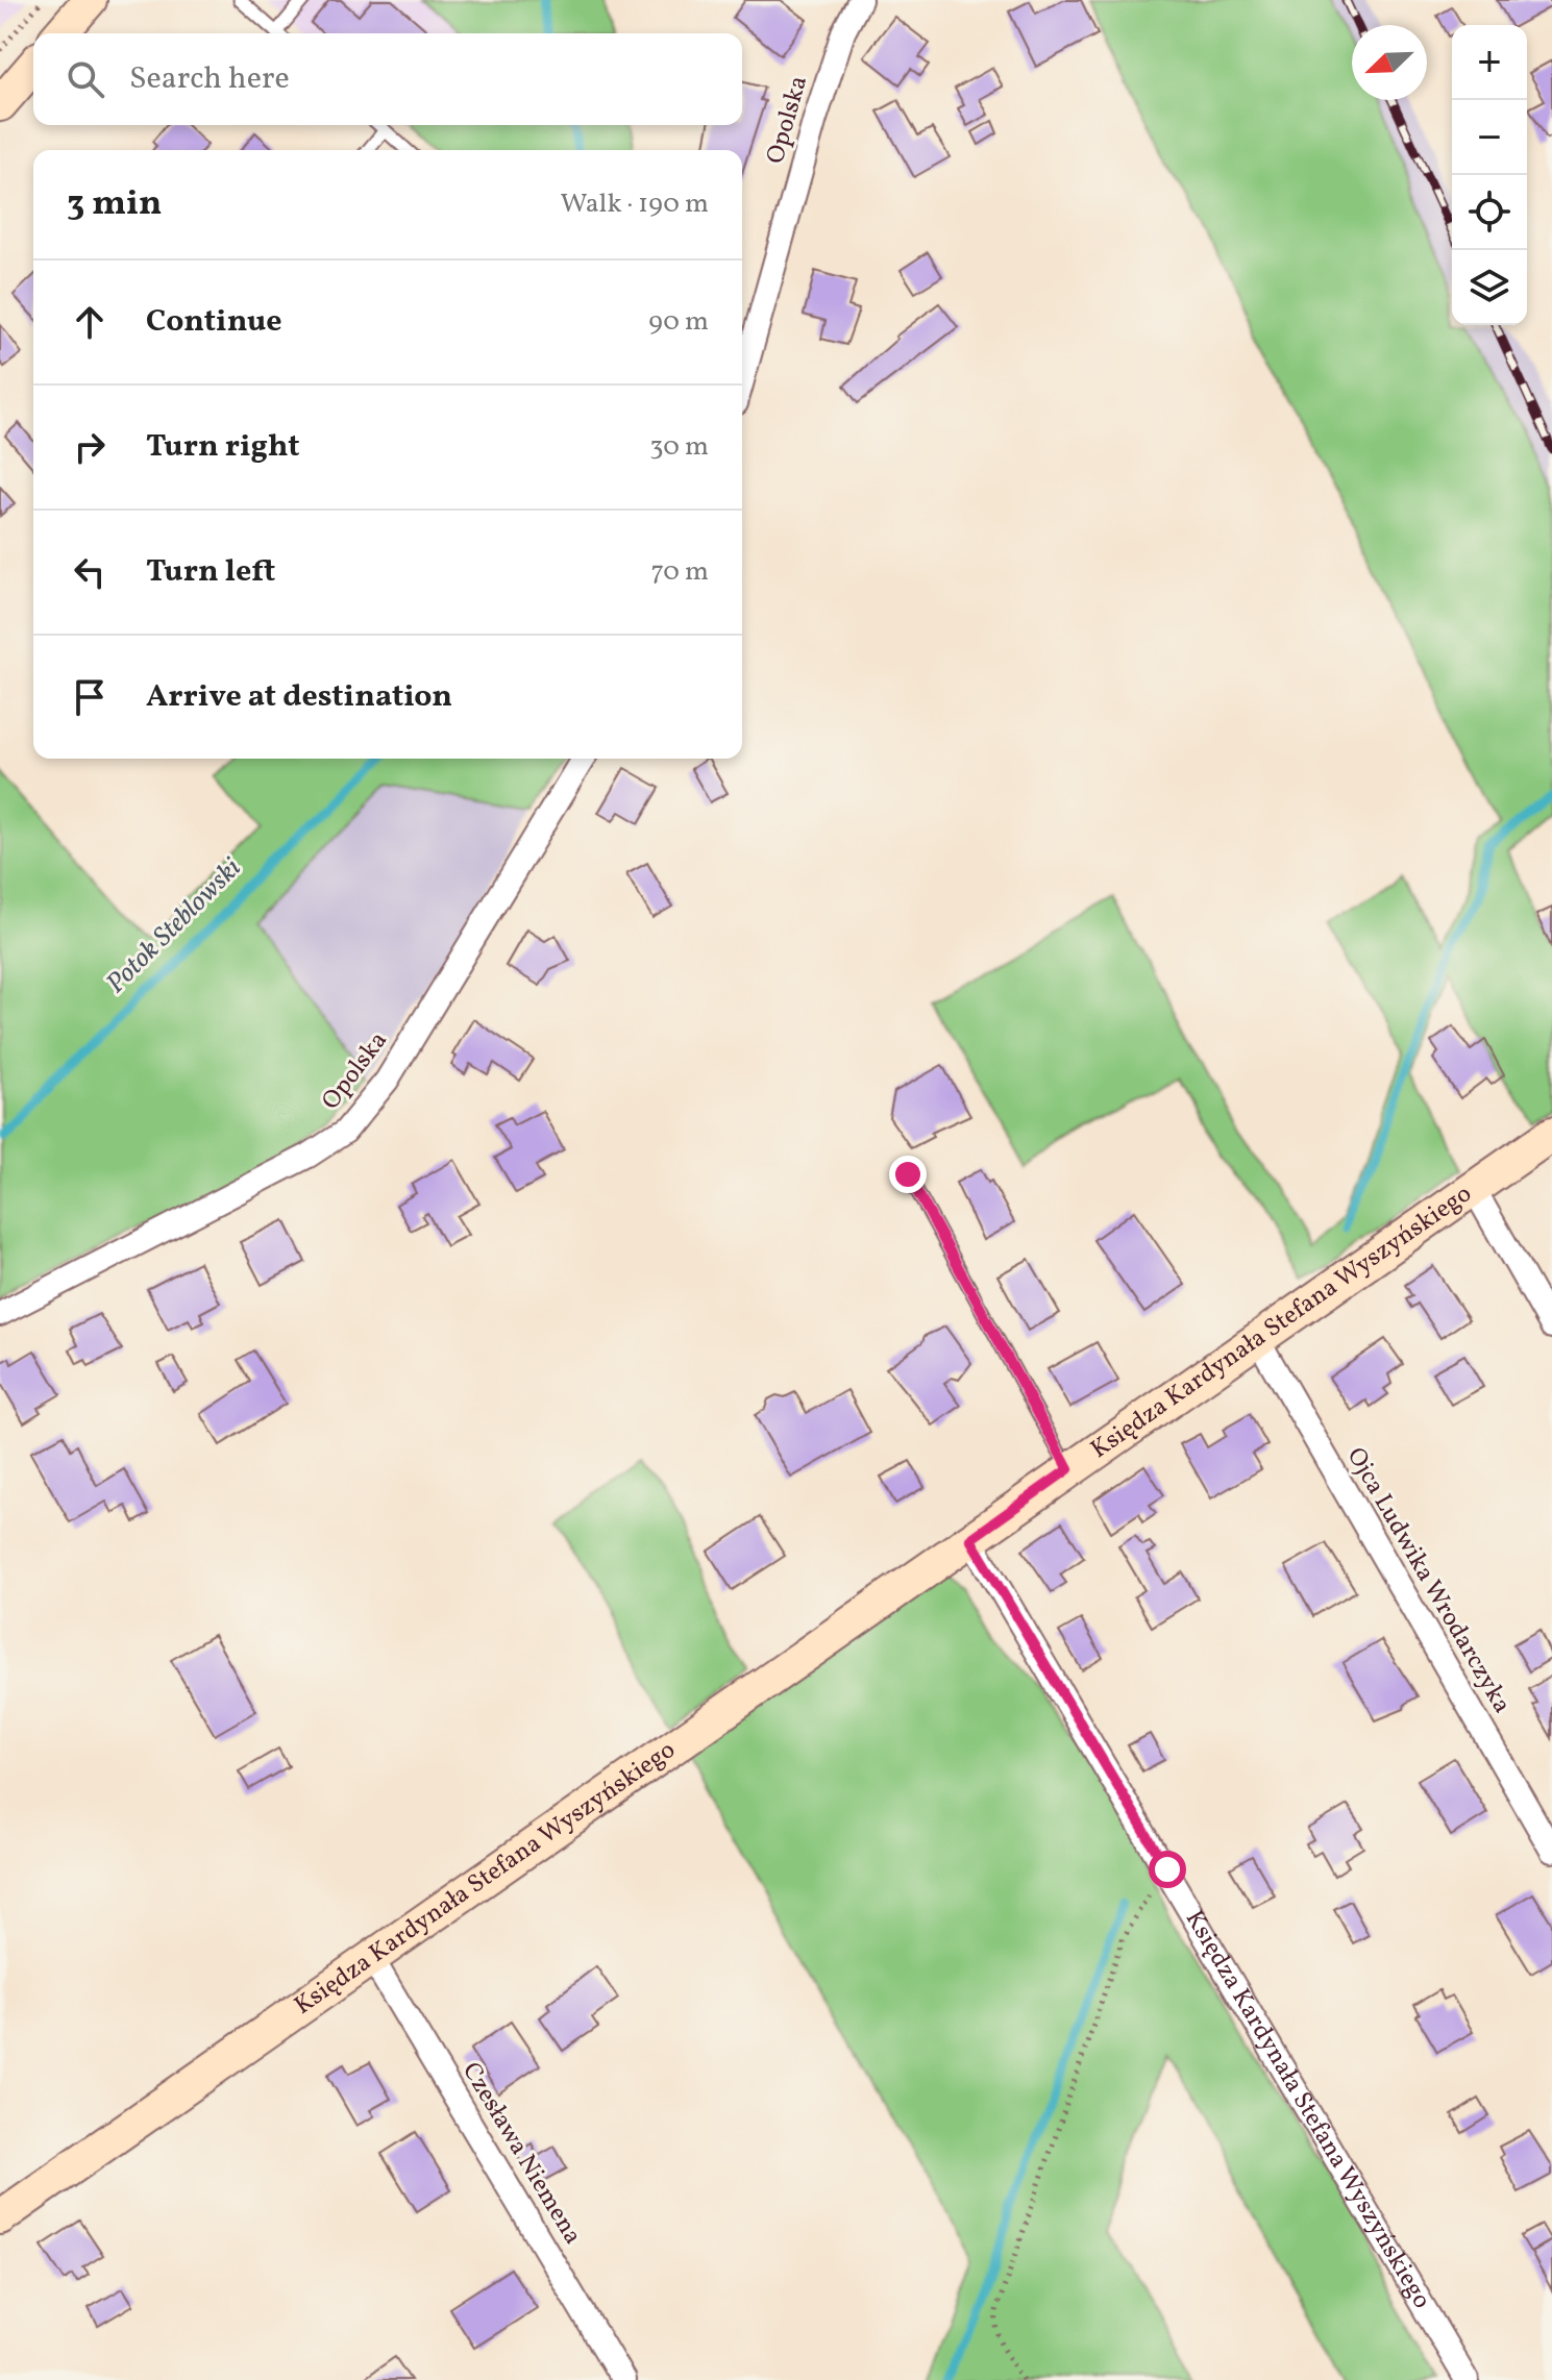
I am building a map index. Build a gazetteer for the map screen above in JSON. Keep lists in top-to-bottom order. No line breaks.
{"streets":{"street":["Opolska","Księdza Kardynała Stefana Wyszyńskiego","Ojca Ludwika Wrodarczyka","Czesława Niemena"]},"crossings":[["Księdza Kardynała Stefana Wyszyńskiego","Ojca Ludwika Wrodarczyka"],["Księdza Kardynała Stefana Wyszyńskiego","Czesława Niemena"]],"water":["Potok Steblowski"],"north":"bottom left","page":{"map_buttons":["+","−"],"search":"Search here","heading":["3 min","Walk · 190 m"],"list":[["Continue","90 m"],["Turn right","30 m"],["Turn left","70 m"],"Arrive at destination"]}}
